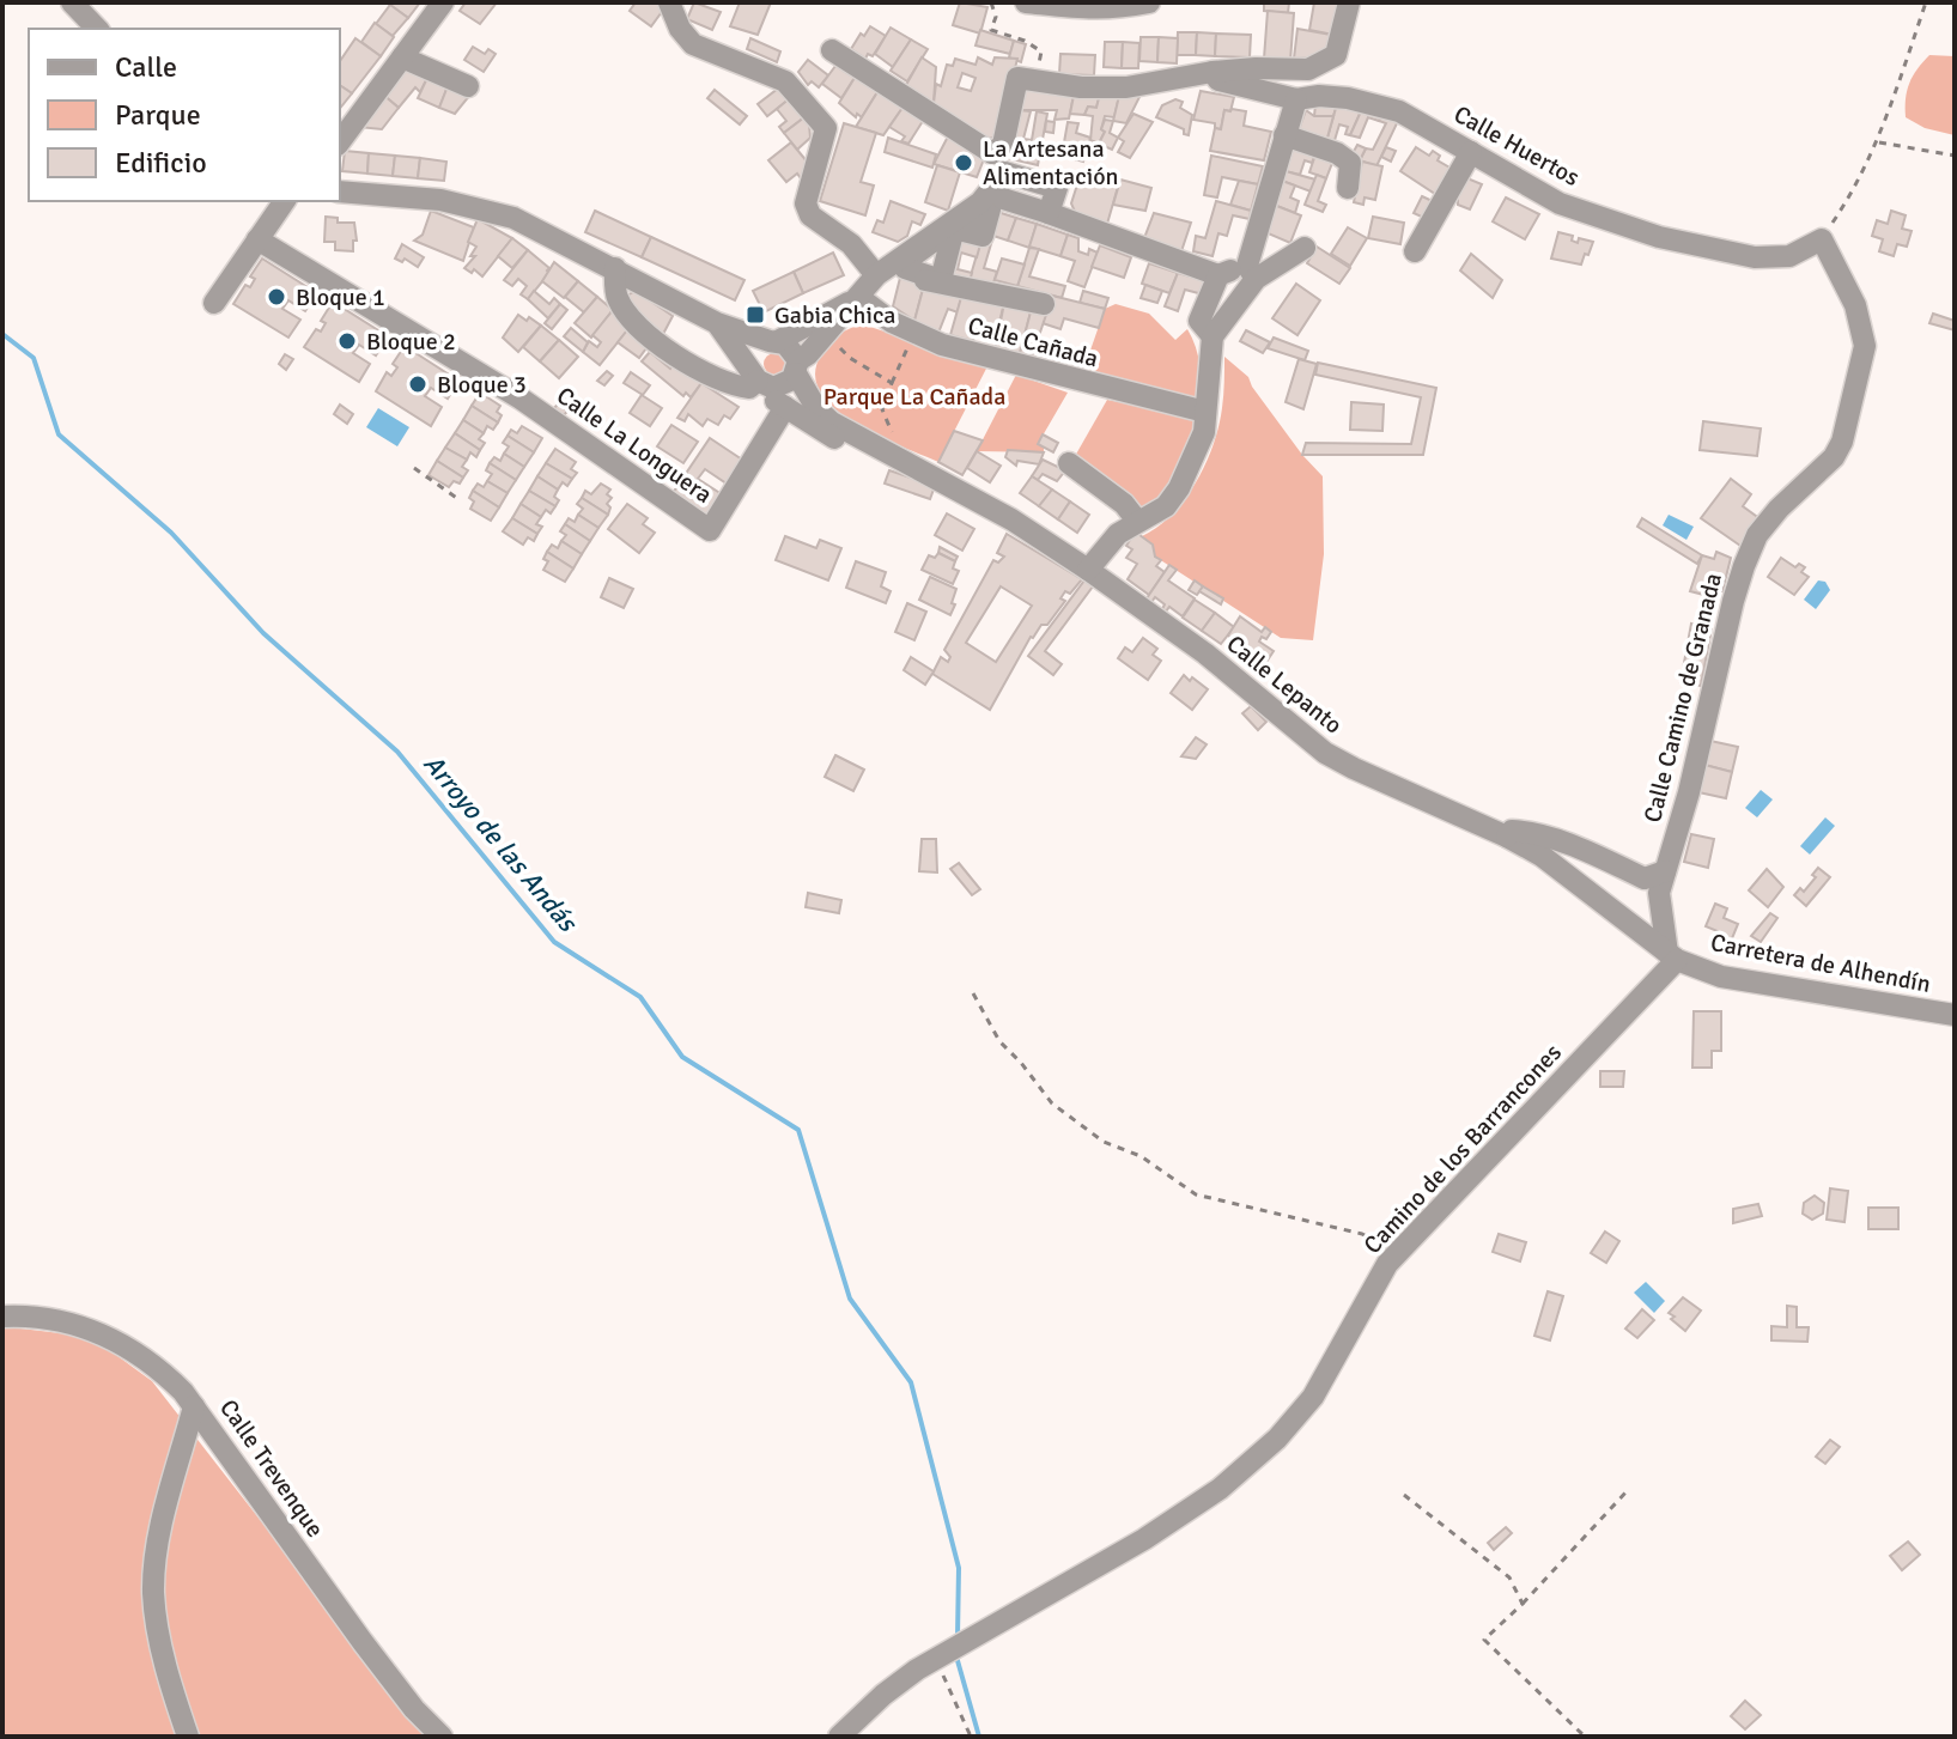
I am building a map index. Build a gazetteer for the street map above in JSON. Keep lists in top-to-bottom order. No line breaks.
{"streets":{"street":["Calle Huertos","Calle Cañada","Calle La Longuera","Calle Lepanto","Calle Camino de Granada","Carretera de Alhendín","Camino de los Barrancones","Calle Trevenque"]},"crossings":[["Calle Huertos","Calle Camino de Granada"],["Calle La Longuera","Calle Lepanto"],["Calle Lepanto","Carretera de Alhendín"],["Calle Lepanto","Camino de los Barrancones"],["Carretera de Alhendín","Camino de los Barrancones"]],"water":["Arroyo de las Andás"],"parks":["Parque La Cañada"],"places":{"other":["La Artesana Alimentación","Bloque 1","Bloque 2","Bloque 3"],"transit":["Gabia Chica"]},"legend":["Calle","Parque","Edificio"]}
